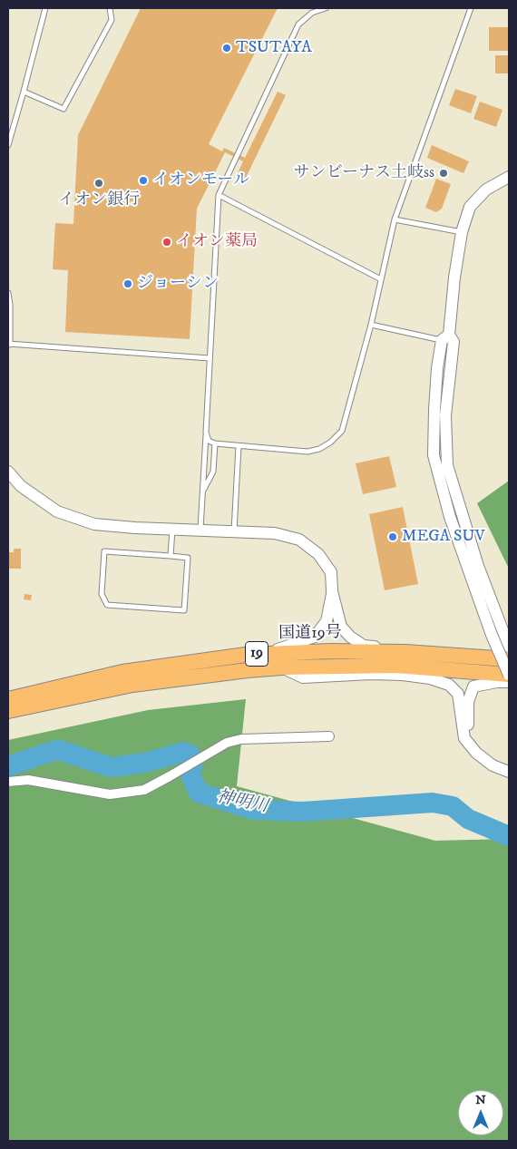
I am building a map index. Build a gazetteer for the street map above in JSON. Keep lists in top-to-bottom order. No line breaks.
{"streets":{"highway":["国道19号","19"]},"water":["神明川"],"places":["TSUTAYA","サンビーナス土岐ss","イオンモール","イオン銀行","イオン薬局","ジョーシン","MEGA SUV"],"north":"top"}
